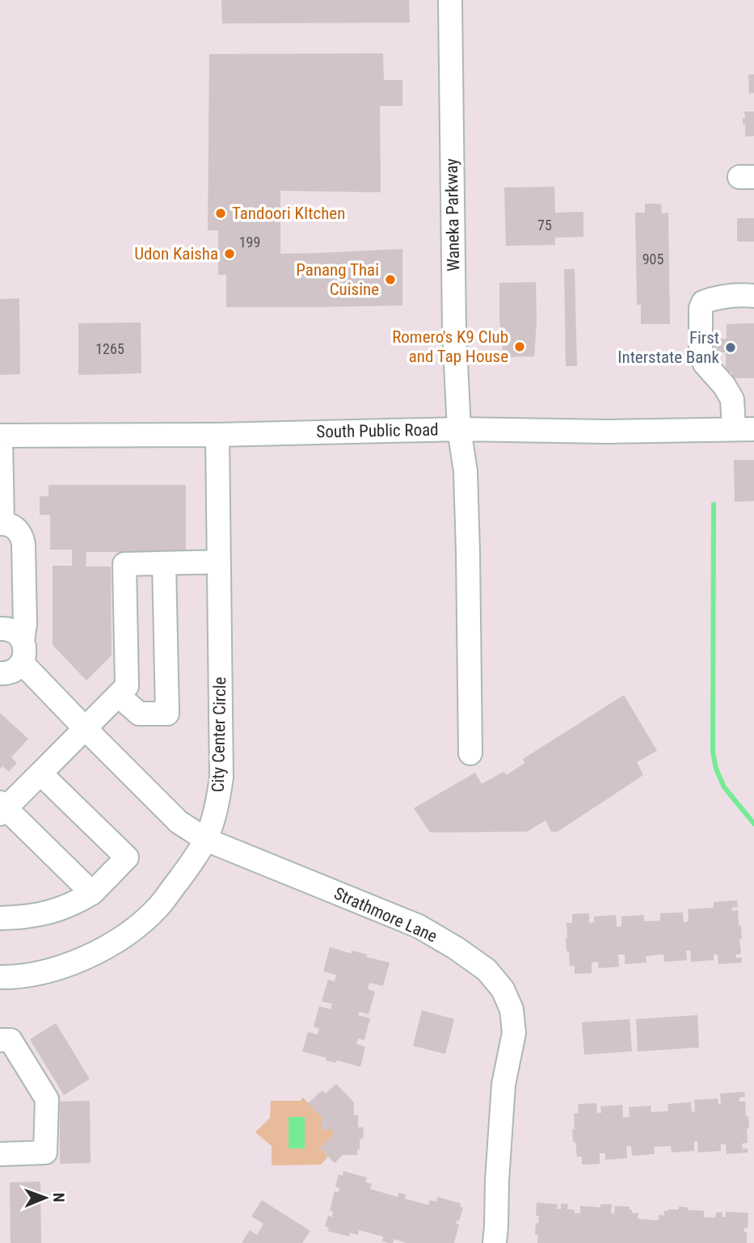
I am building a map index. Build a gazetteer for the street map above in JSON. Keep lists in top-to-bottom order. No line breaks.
{"streets":{"street":["Waneka Parkway","South Public Road","City Center Circle","Strathmore Lane"]},"crossings":[["Waneka Parkway","South Public Road"],["South Public Road","City Center Circle"],["City Center Circle","Strathmore Lane"]],"places":["Tandoori KItchen","Udon Kaisha","Panang Thai Cuisine","Romero's K9 Club and Tap House","First Interstate Bank"],"house_numbers":["75","199","905","1265"],"north":"right"}
